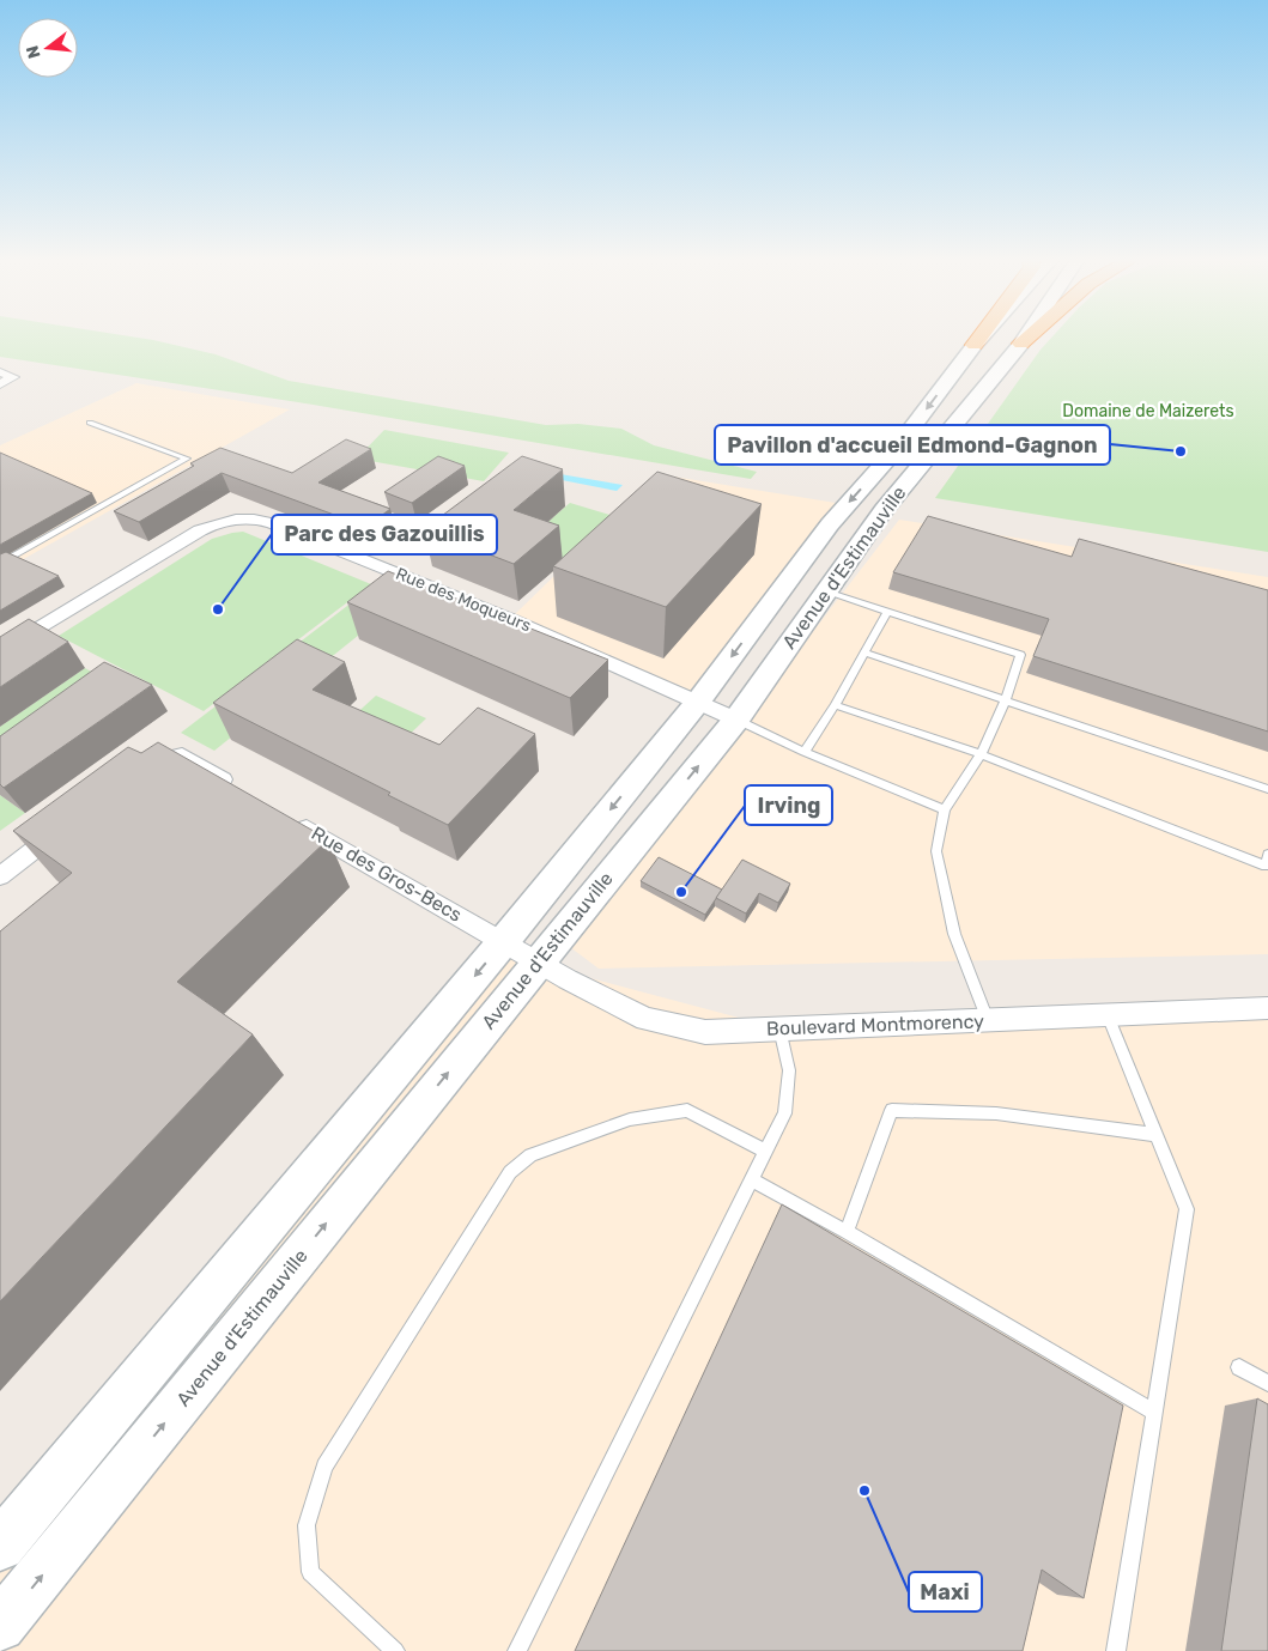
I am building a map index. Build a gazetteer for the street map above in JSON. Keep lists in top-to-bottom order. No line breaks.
{"streets":{"main road":["Avenue d'Estimauville"],"street":["Rue des Moqueurs","Rue des Gros-Becs","Boulevard Montmorency"]},"crossings":[["Avenue d'Estimauville","Rue des Moqueurs"],["Avenue d'Estimauville","Rue des Gros-Becs"],["Avenue d'Estimauville","Boulevard Montmorency"],["Rue des Gros-Becs","Boulevard Montmorency"]],"parks":["Domaine de Maizerets"],"places":["Pavillon d'accueil Edmond-Gagnon","Parc des Gazouillis","Irving","Maxi"],"north":"left"}
